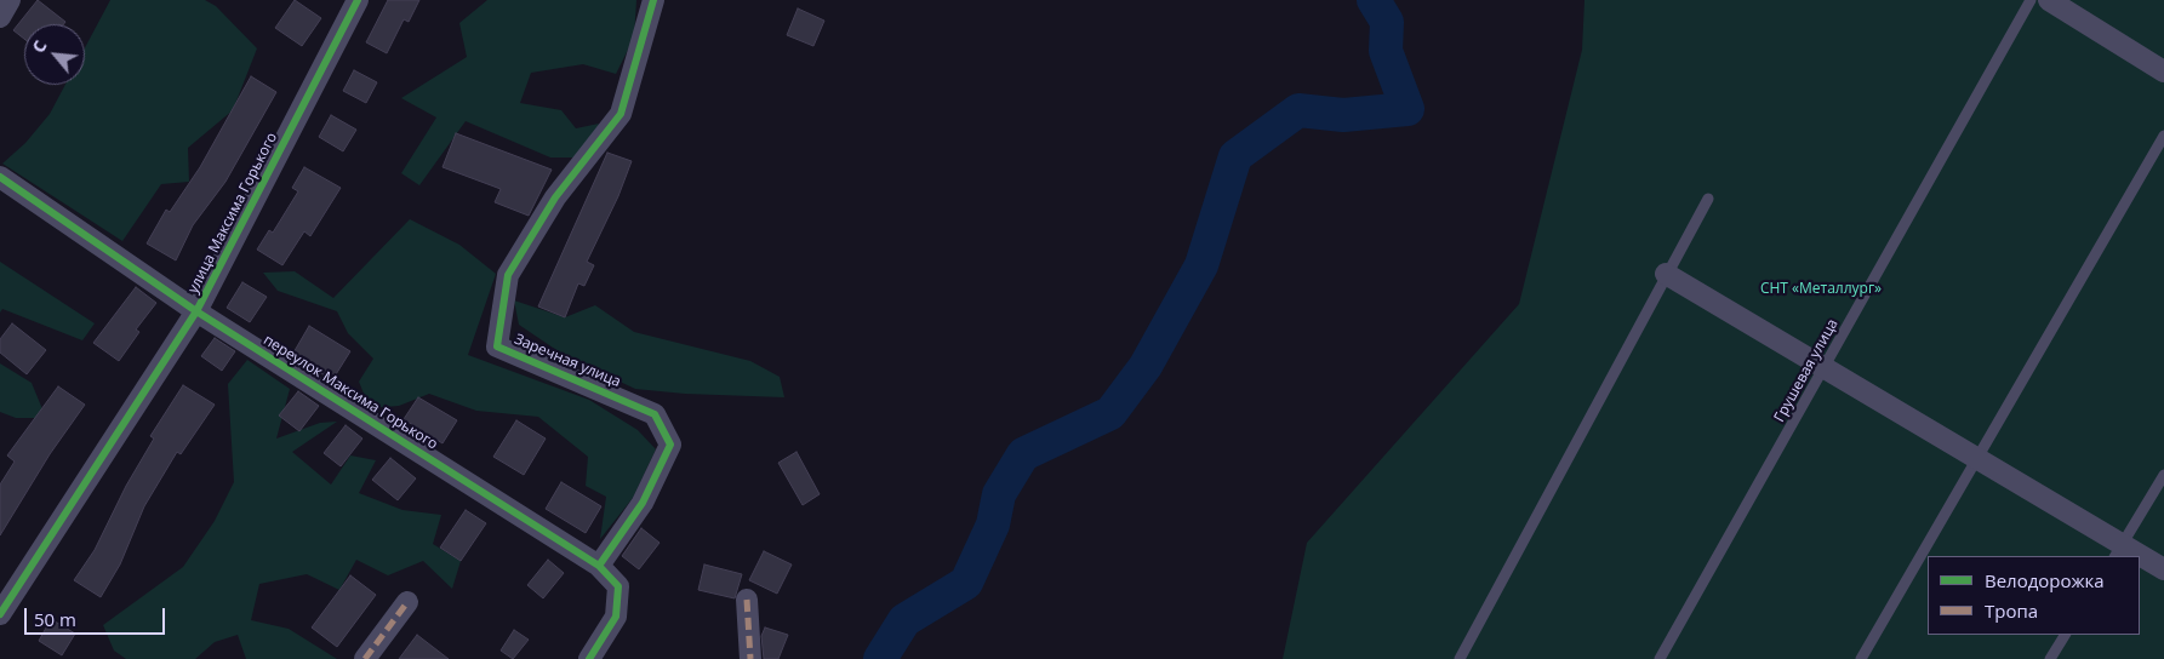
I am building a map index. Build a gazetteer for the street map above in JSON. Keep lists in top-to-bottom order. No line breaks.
{"streets":{"street":["улица Максима Горького","Заречная улица","переулок Максима Горького"],"lane":["Грушевая улица"]},"crossings":[["улица Максима Горького","переулок Максима Горького"],["Заречная улица","переулок Максима Горького"]],"parks":["СНТ «Металлург»"],"legend":["Велодорожка","Тропа"],"scale_bar":"50 m","north":"top left"}
